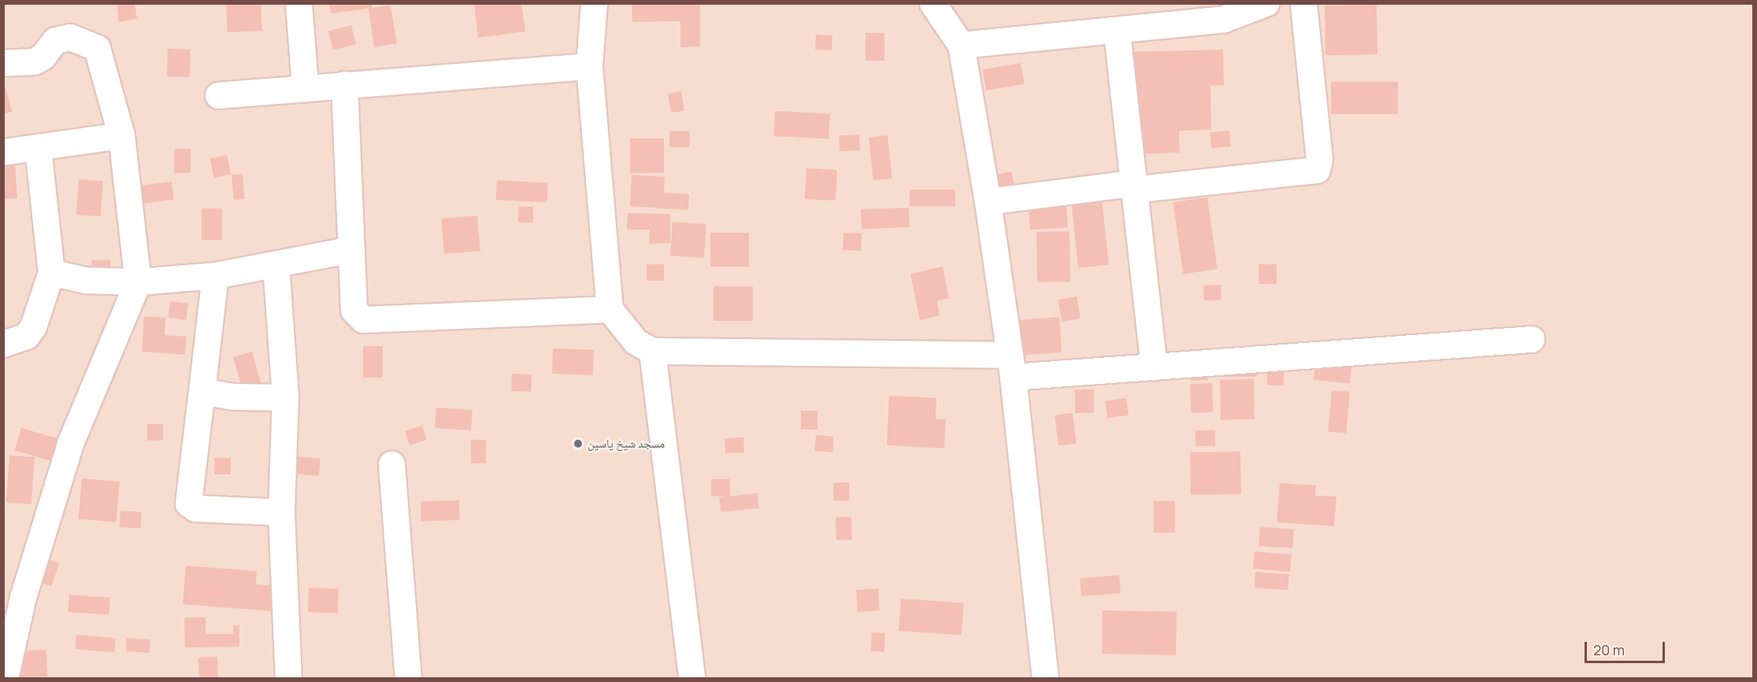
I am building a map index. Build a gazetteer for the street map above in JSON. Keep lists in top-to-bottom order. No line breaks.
{"places":["مسجد شيخ ياسين"],"scale_bar":"20 m"}
